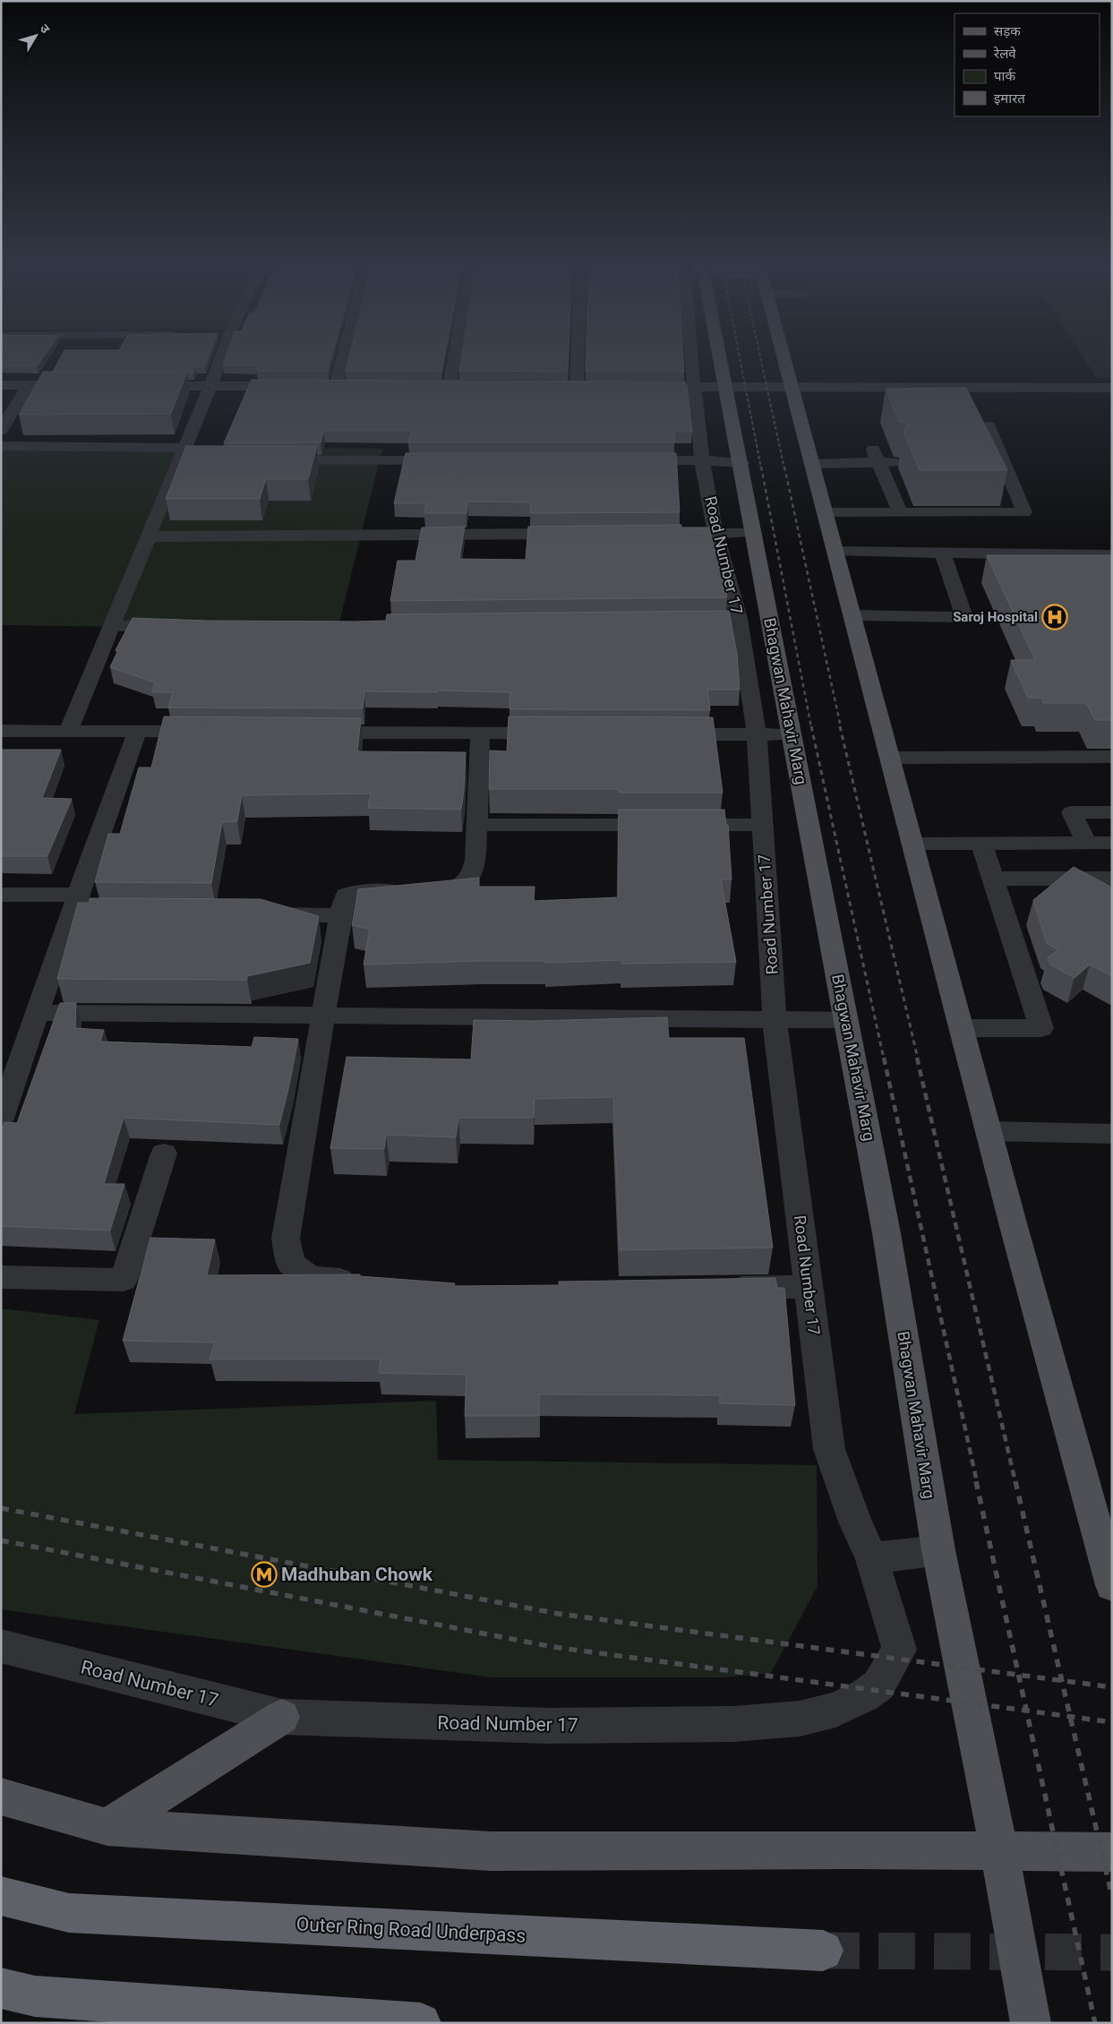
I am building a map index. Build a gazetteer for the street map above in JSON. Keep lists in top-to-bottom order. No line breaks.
{"streets":{"highway":["Outer Ring Road Underpass"],"main road":["Bhagwan Mahavir Marg"],"street":["Road Number 17"]},"places":{"hospital":["Saroj Hospital"],"metro station":["Madhuban Chowk"]},"legend":["सड़क","रेलवे","पार्क","इमारत"],"north":"top right"}
